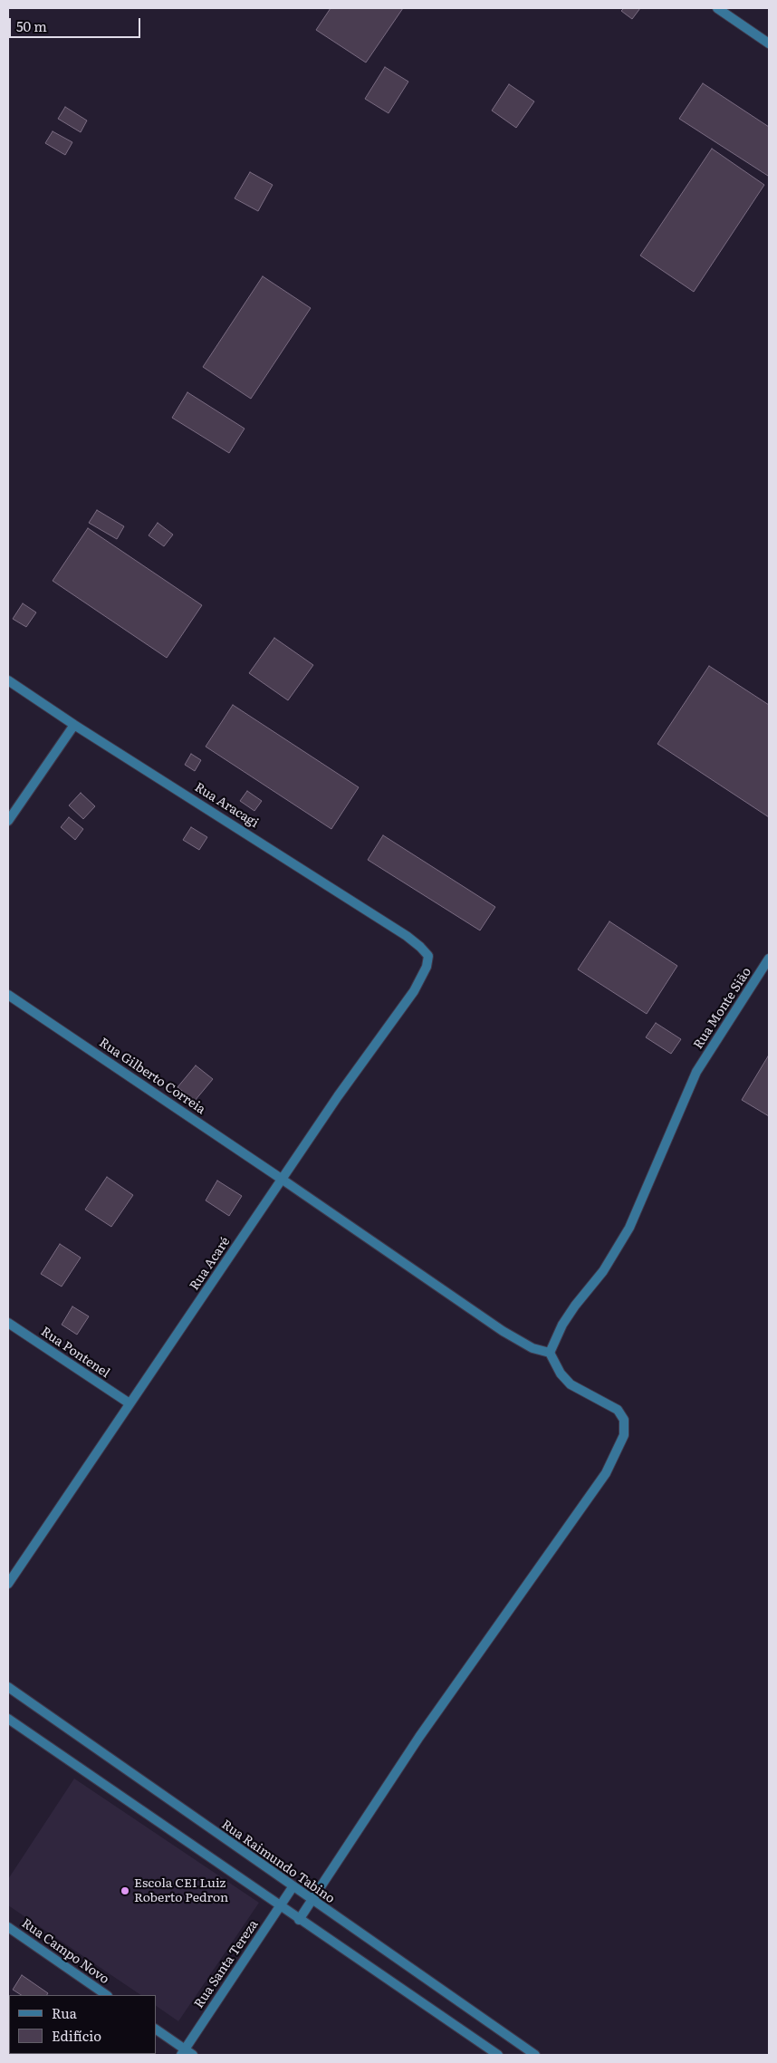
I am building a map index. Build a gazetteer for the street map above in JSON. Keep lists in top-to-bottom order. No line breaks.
{"streets":{"street":["Rua Aracagi","Rua Monte Sião","Rua Gilberto Correia","Rua Acaré","Rua Pontenel","Rua Raimundo Tabino","Rua Campo Novo","Rua Santa Tereza"]},"crossings":[["Rua Aracagi","Rua Acaré"],["Rua Monte Sião","Rua Gilberto Correia"],["Rua Gilberto Correia","Rua Acaré"],["Rua Acaré","Rua Pontenel"],["Rua Raimundo Tabino","Rua Santa Tereza"]],"places":["Escola CEI Luiz Roberto Pedron"],"legend":["Rua","Edifício"],"scale_bar":"50 m"}
